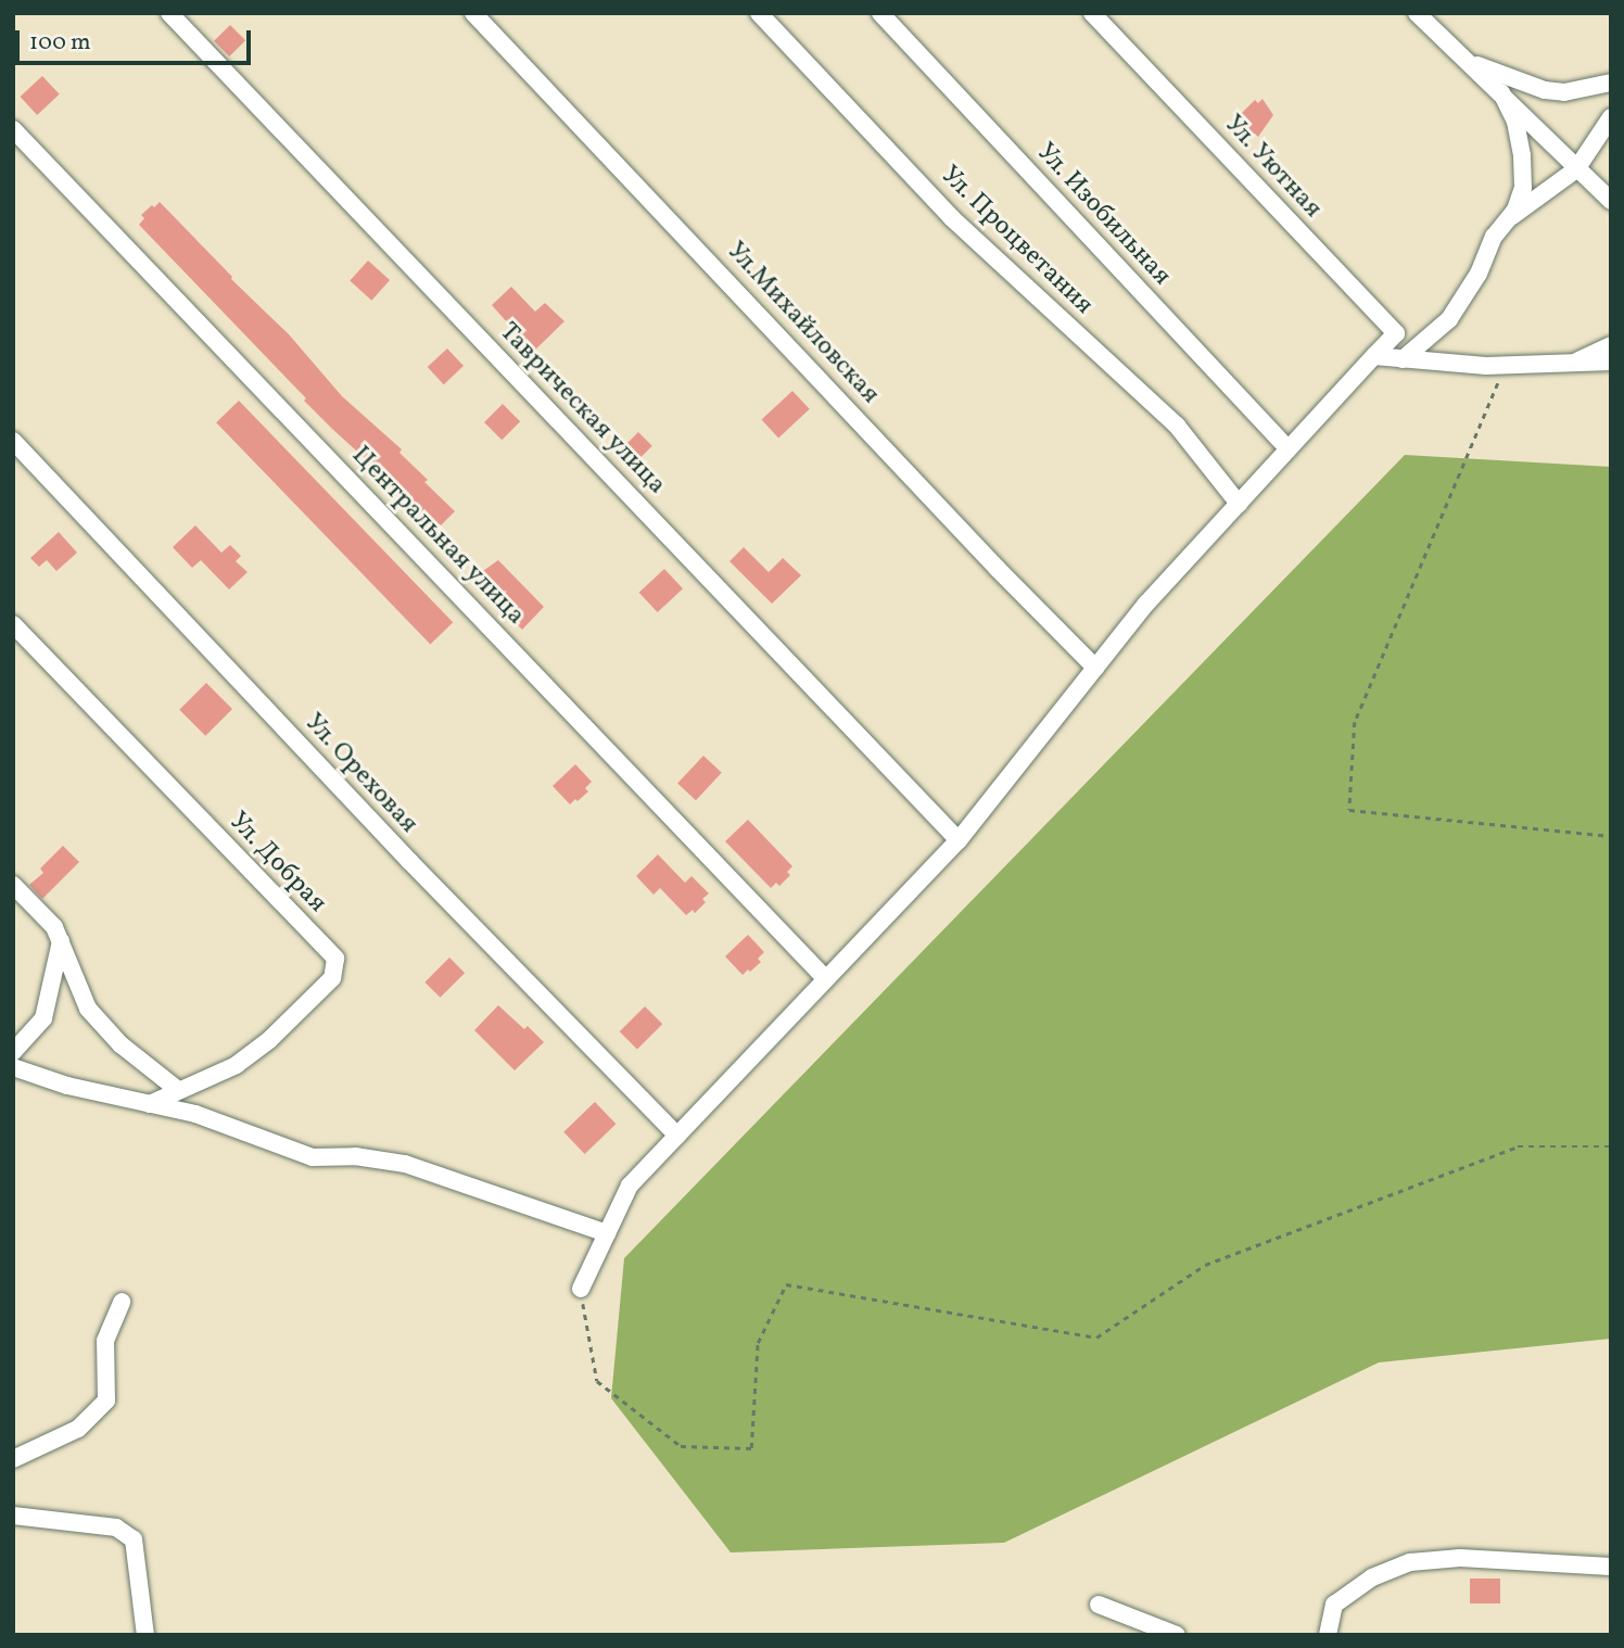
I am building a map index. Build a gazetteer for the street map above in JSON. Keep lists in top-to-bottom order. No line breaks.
{"streets":{"street":["Ул. Уютная","Ул. Изобильная","Ул. Процветания","Ул.Михайловская","Таврическая улица","Центральная улица","Ул. Ореховая","Ул. Добрая"]},"scale_bar":"100 m"}
